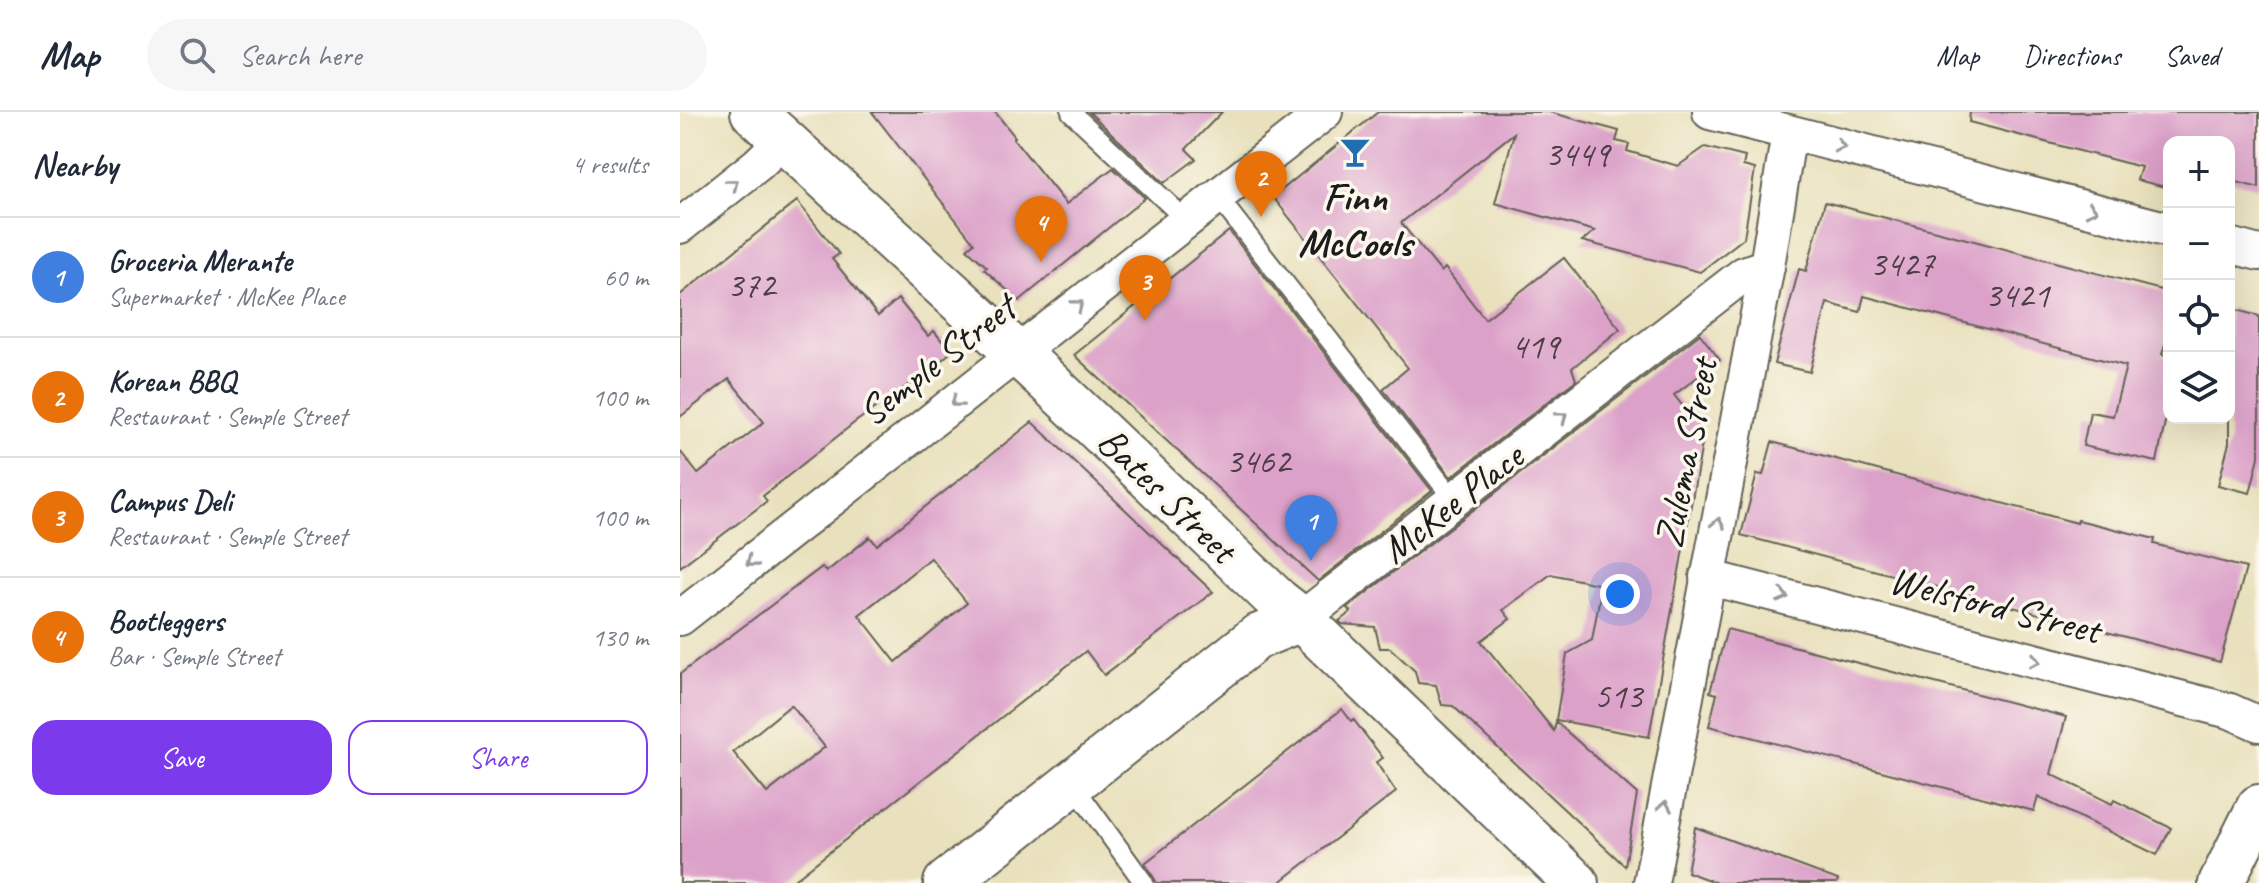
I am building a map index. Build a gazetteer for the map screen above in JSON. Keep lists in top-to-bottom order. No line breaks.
{"streets":{"street":["Semple Street","Zulema Street","Bates Street","McKee Place","Welsford Street"]},"crossings":[["Semple Street","Bates Street"],["Zulema Street","McKee Place"],["Zulema Street","Welsford Street"],["Bates Street","McKee Place"]],"one_way":["Zulema Street","McKee Place","Welsford Street"],"places":{"bar":["Finn McCools"]},"house_numbers":["3449","3427","372","3421","419","3462","513"],"page":{"header":"Map","search":"Search here","nav":["Map","Directions","Saved"],"heading":["Nearby","4 results"],"map_buttons":["+","−"],"pins":["2","4","3","1"],"list":[{"mark":"1","name":"Groceria Merante","note":"Supermarket · McKee Place","value":"60 m"},{"mark":"2","name":"Korean BBQ","note":"Restaurant · Semple Street","value":"100 m"},{"mark":"3","name":"Campus Deli","note":"Restaurant · Semple Street","value":"100 m"},{"mark":"4","name":"Bootleggers","note":"Bar · Semple Street","value":"130 m"}],"buttons":["Save","Share"]}}
